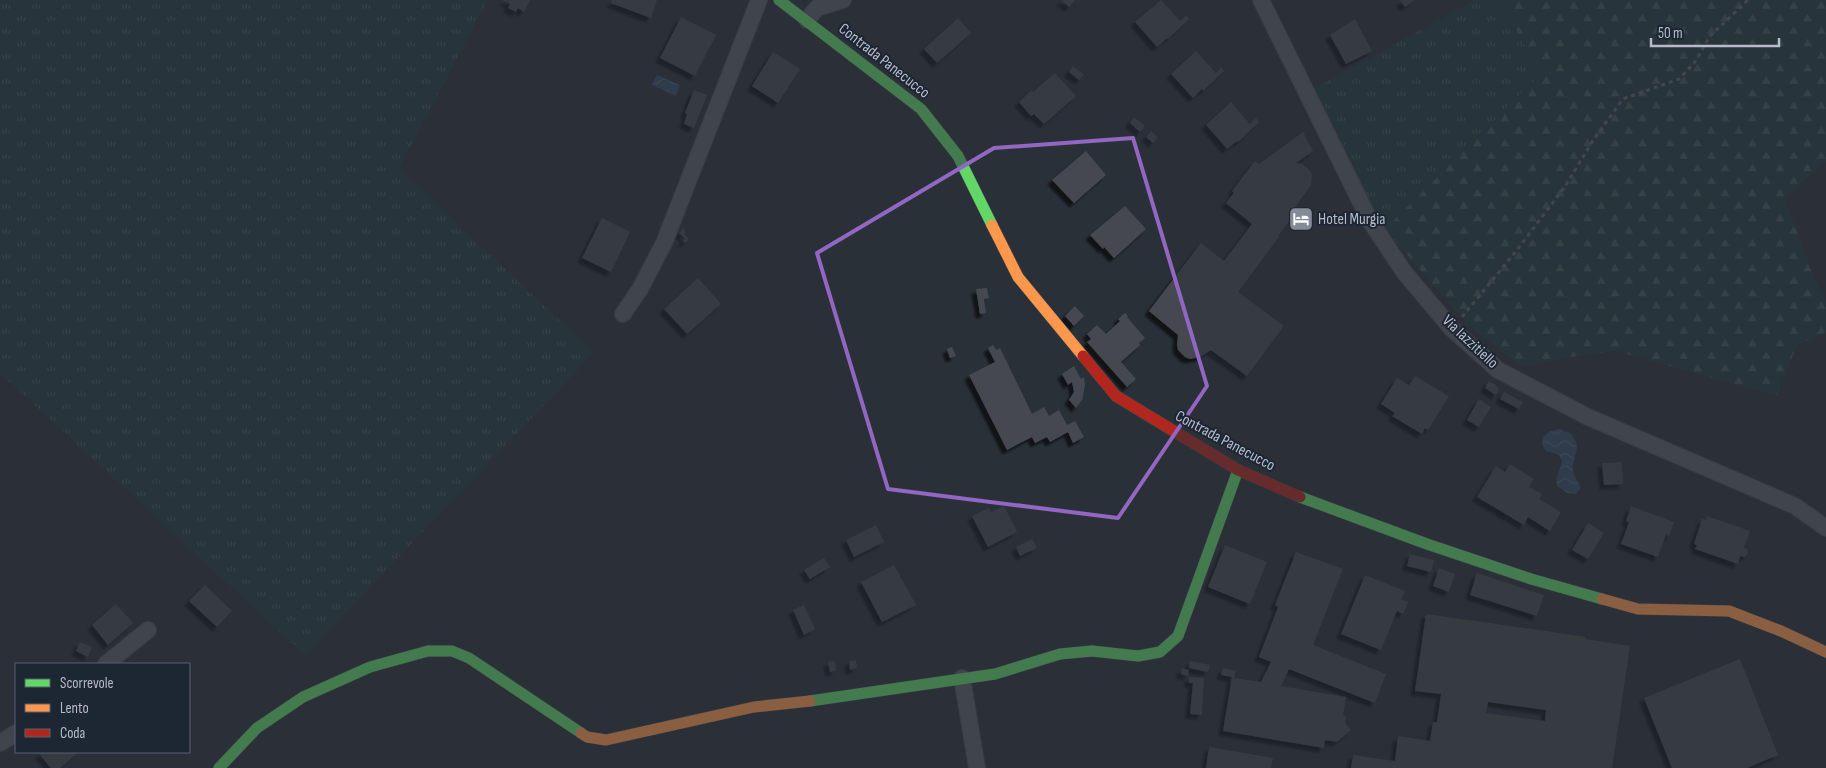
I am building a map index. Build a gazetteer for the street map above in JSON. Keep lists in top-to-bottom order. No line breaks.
{"streets":{"street":["Contrada Panecucco","Via Iazzitiello"]},"places":{"hotel":["Hotel Murgia"]},"legend":["Scorrevole","Lento","Coda"],"scale_bar":"50 m"}
